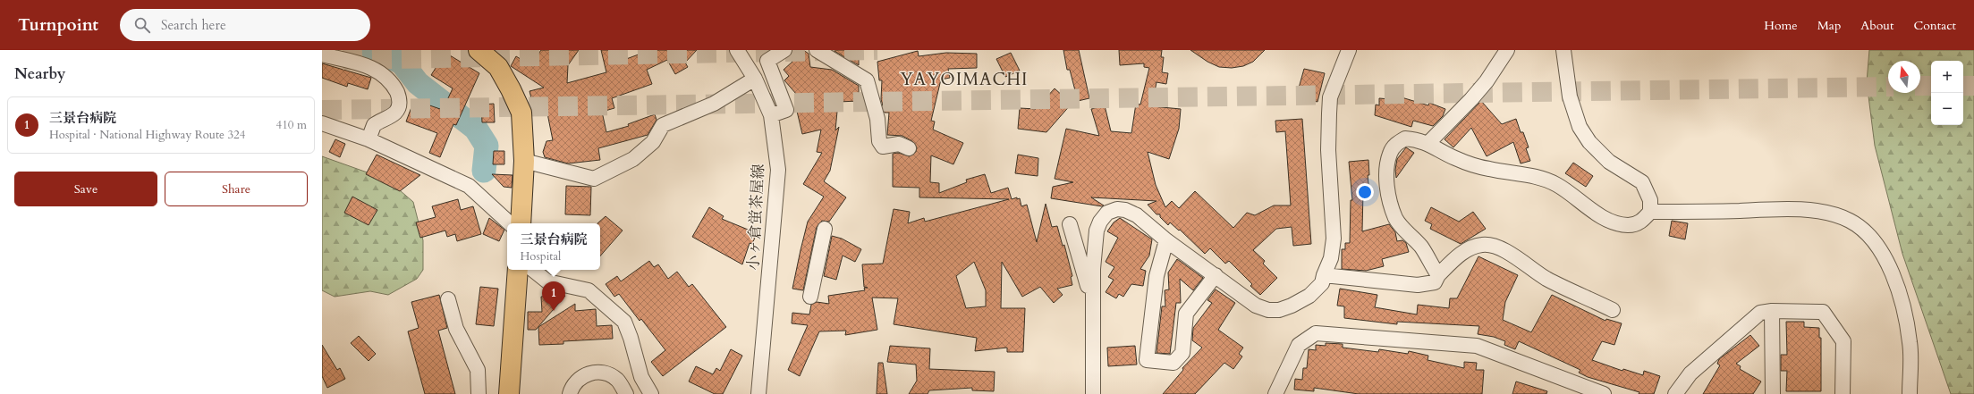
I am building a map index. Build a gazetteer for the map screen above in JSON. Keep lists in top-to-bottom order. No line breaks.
{"streets":{"street":["小ヶ倉蛍茶屋線"]},"districts":["YAYOIMACHI"],"north":"top","page":{"header":"Turnpoint","search":"Search here","nav":["Home","Map","About","Contact"],"heading":"Nearby","map_buttons":["+","−"],"list":[{"mark":"1","name":"三景台病院","note":"Hospital · National Highway Route 324","value":"410 m"}],"buttons":["Save","Share"],"popup":["三景台病院","Hospital"],"pins":"1"}}
